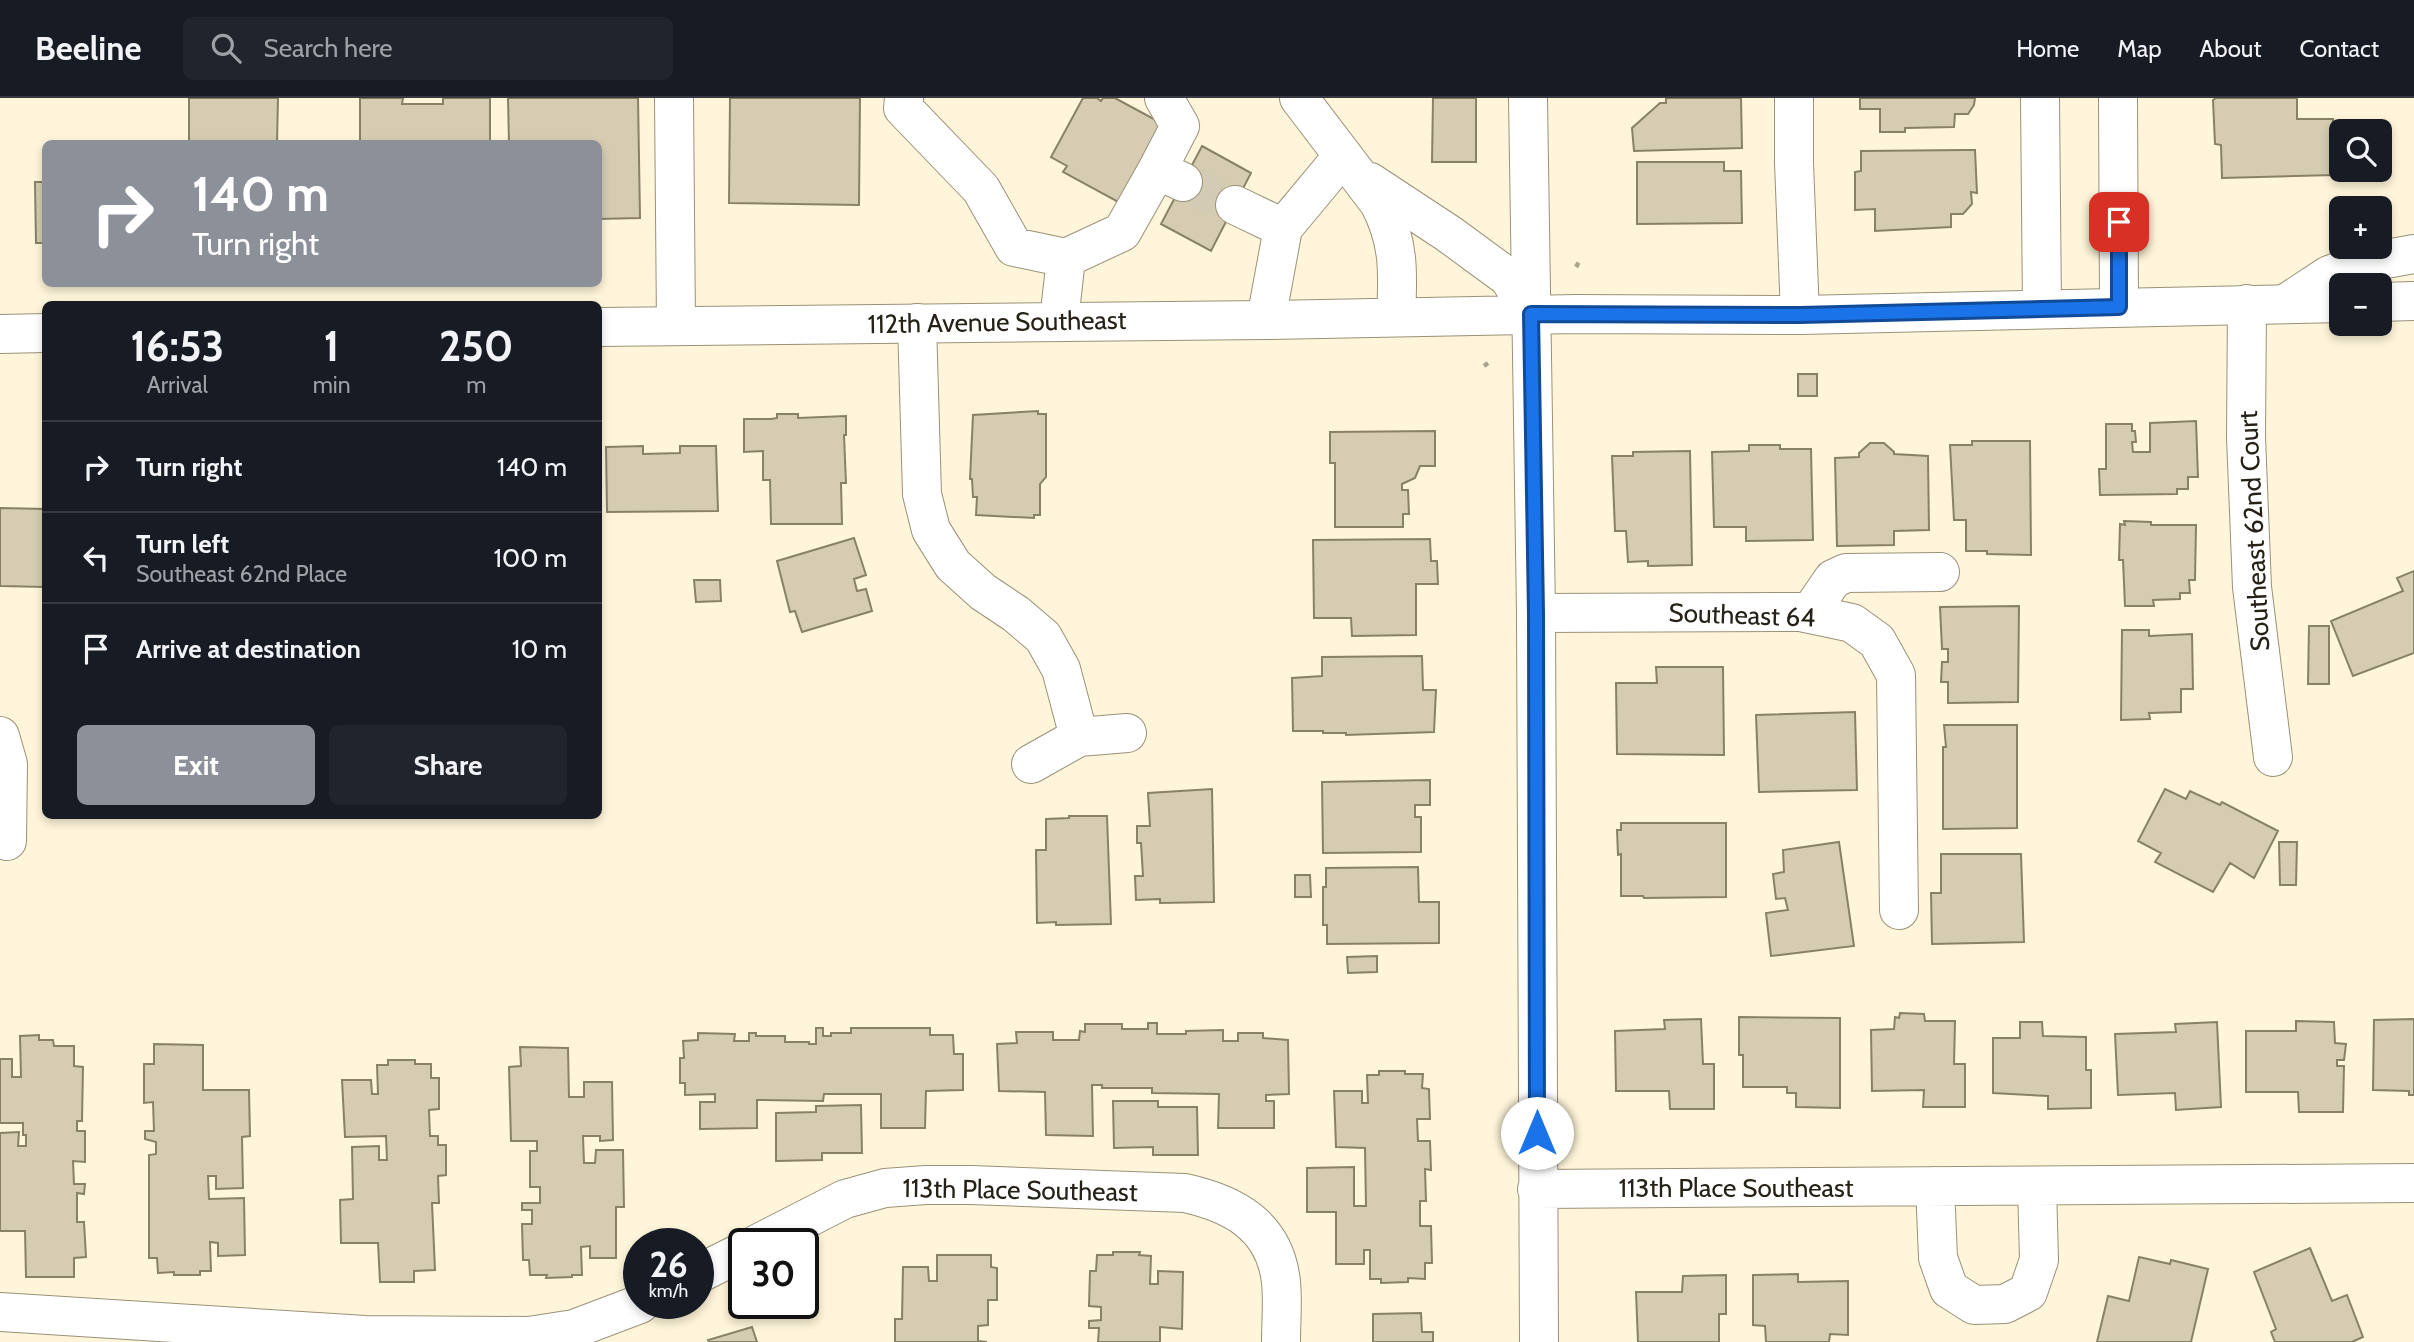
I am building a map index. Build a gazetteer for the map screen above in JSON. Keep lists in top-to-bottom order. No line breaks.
{"streets":{"street":["112th Avenue Southeast","Southeast 62nd Court","Southeast 64","113th Place Southeast"]},"crossings":[["112th Avenue Southeast","Southeast 62nd Court"]],"page":{"header":"Beeline","search":"Search here","nav":["Home","Map","About","Contact"],"map_buttons":["+","−"],"turn":["140 m","Turn right"],"eta":["16:53","Arrival","1","min","250","m"],"list":[{"name":"Turn right","value":"140 m"},{"name":"Turn left","note":"Southeast 62nd Place","value":"100 m"},{"name":"Arrive at destination","value":"10 m"}],"buttons":["Exit","Share"],"speed":"26 km/h","limit":"30"}}
